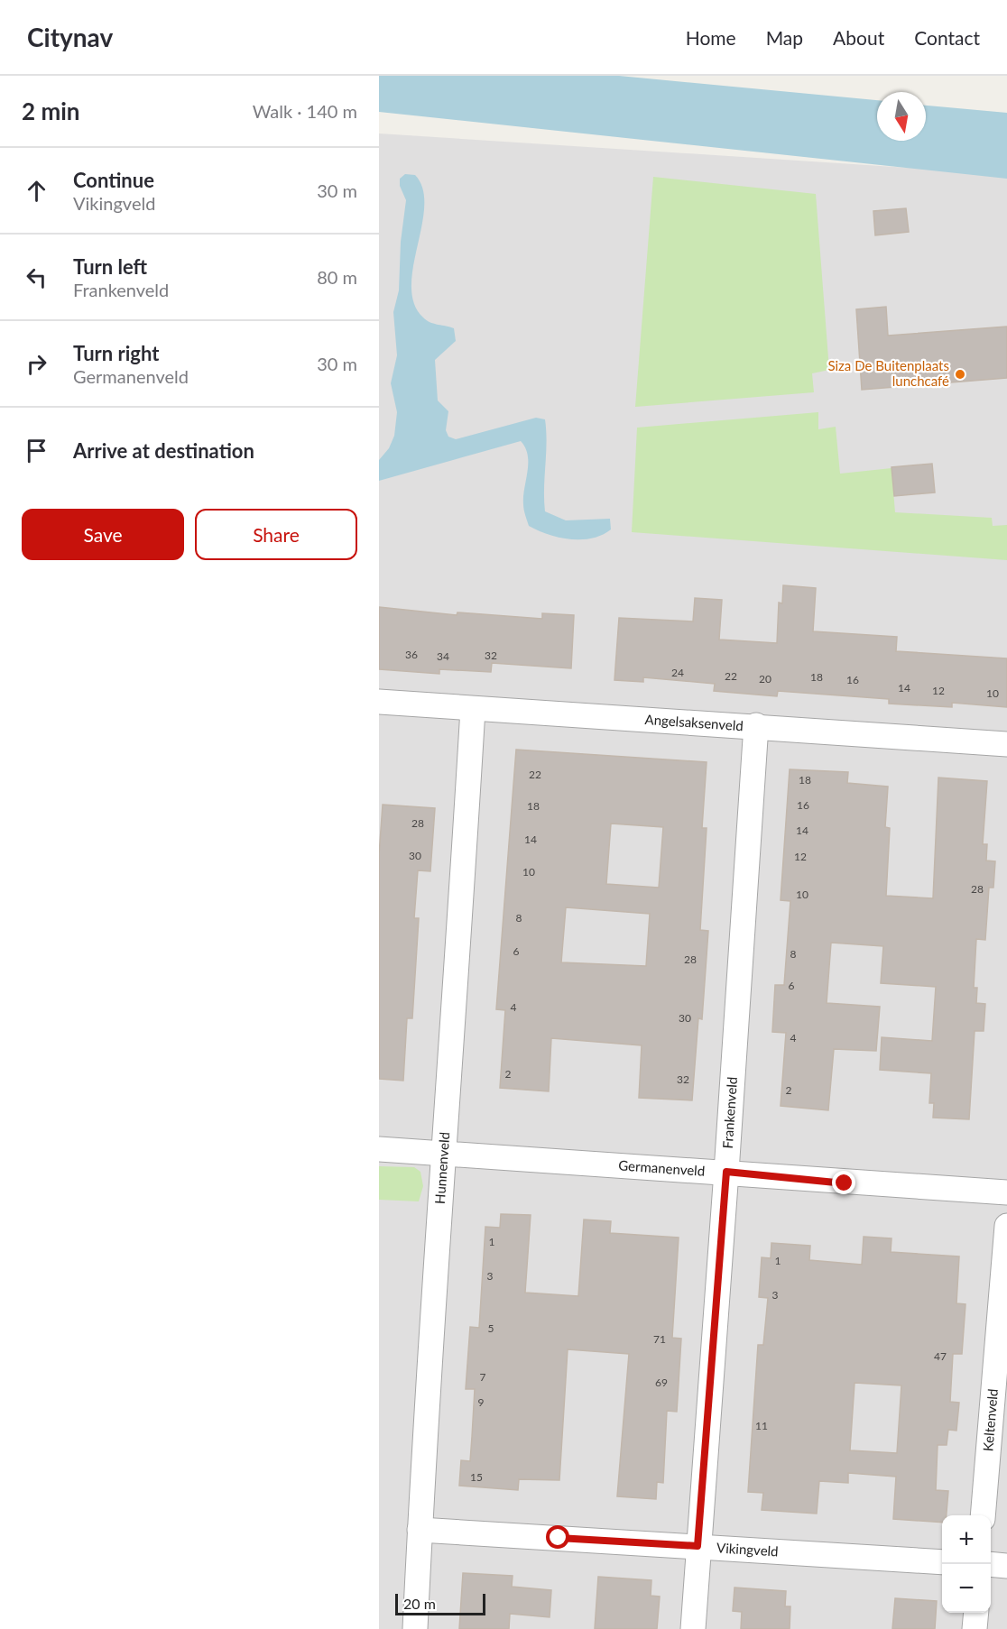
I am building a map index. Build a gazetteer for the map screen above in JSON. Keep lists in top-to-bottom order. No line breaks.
{"streets":{"street":["Angelsaksenveld","Frankenveld","Germanenveld","Hunnenveld","Keltenveld","Vikingveld"]},"crossings":[["Angelsaksenveld","Frankenveld"],["Angelsaksenveld","Hunnenveld"],["Frankenveld","Germanenveld"],["Frankenveld","Vikingveld"],["Germanenveld","Hunnenveld"],["Hunnenveld","Vikingveld"]],"places":["Siza De Buitenplaats lunchcafé"],"house_numbers":["36","32","34","24","22","18","20","16","14","12","10","22","18","16","18","28","14","14","30","12","10","28","10","8","6","8","28","6","4","30","4","2","32","2","1","1","3","3","5","71","47","7","69","9","11","15"],"scale_bar":"20 m","north":"bottom","page":{"header":"Citynav","nav":["Home","Map","About","Contact"],"heading":["2 min","Walk · 140 m"],"list":[["Continue","Vikingveld","30 m"],["Turn left","Frankenveld","80 m"],["Turn right","Germanenveld","30 m"],"Arrive at destination"],"buttons":["Save","Share"],"map_buttons":["+","−"],"scale":"20 m"}}
